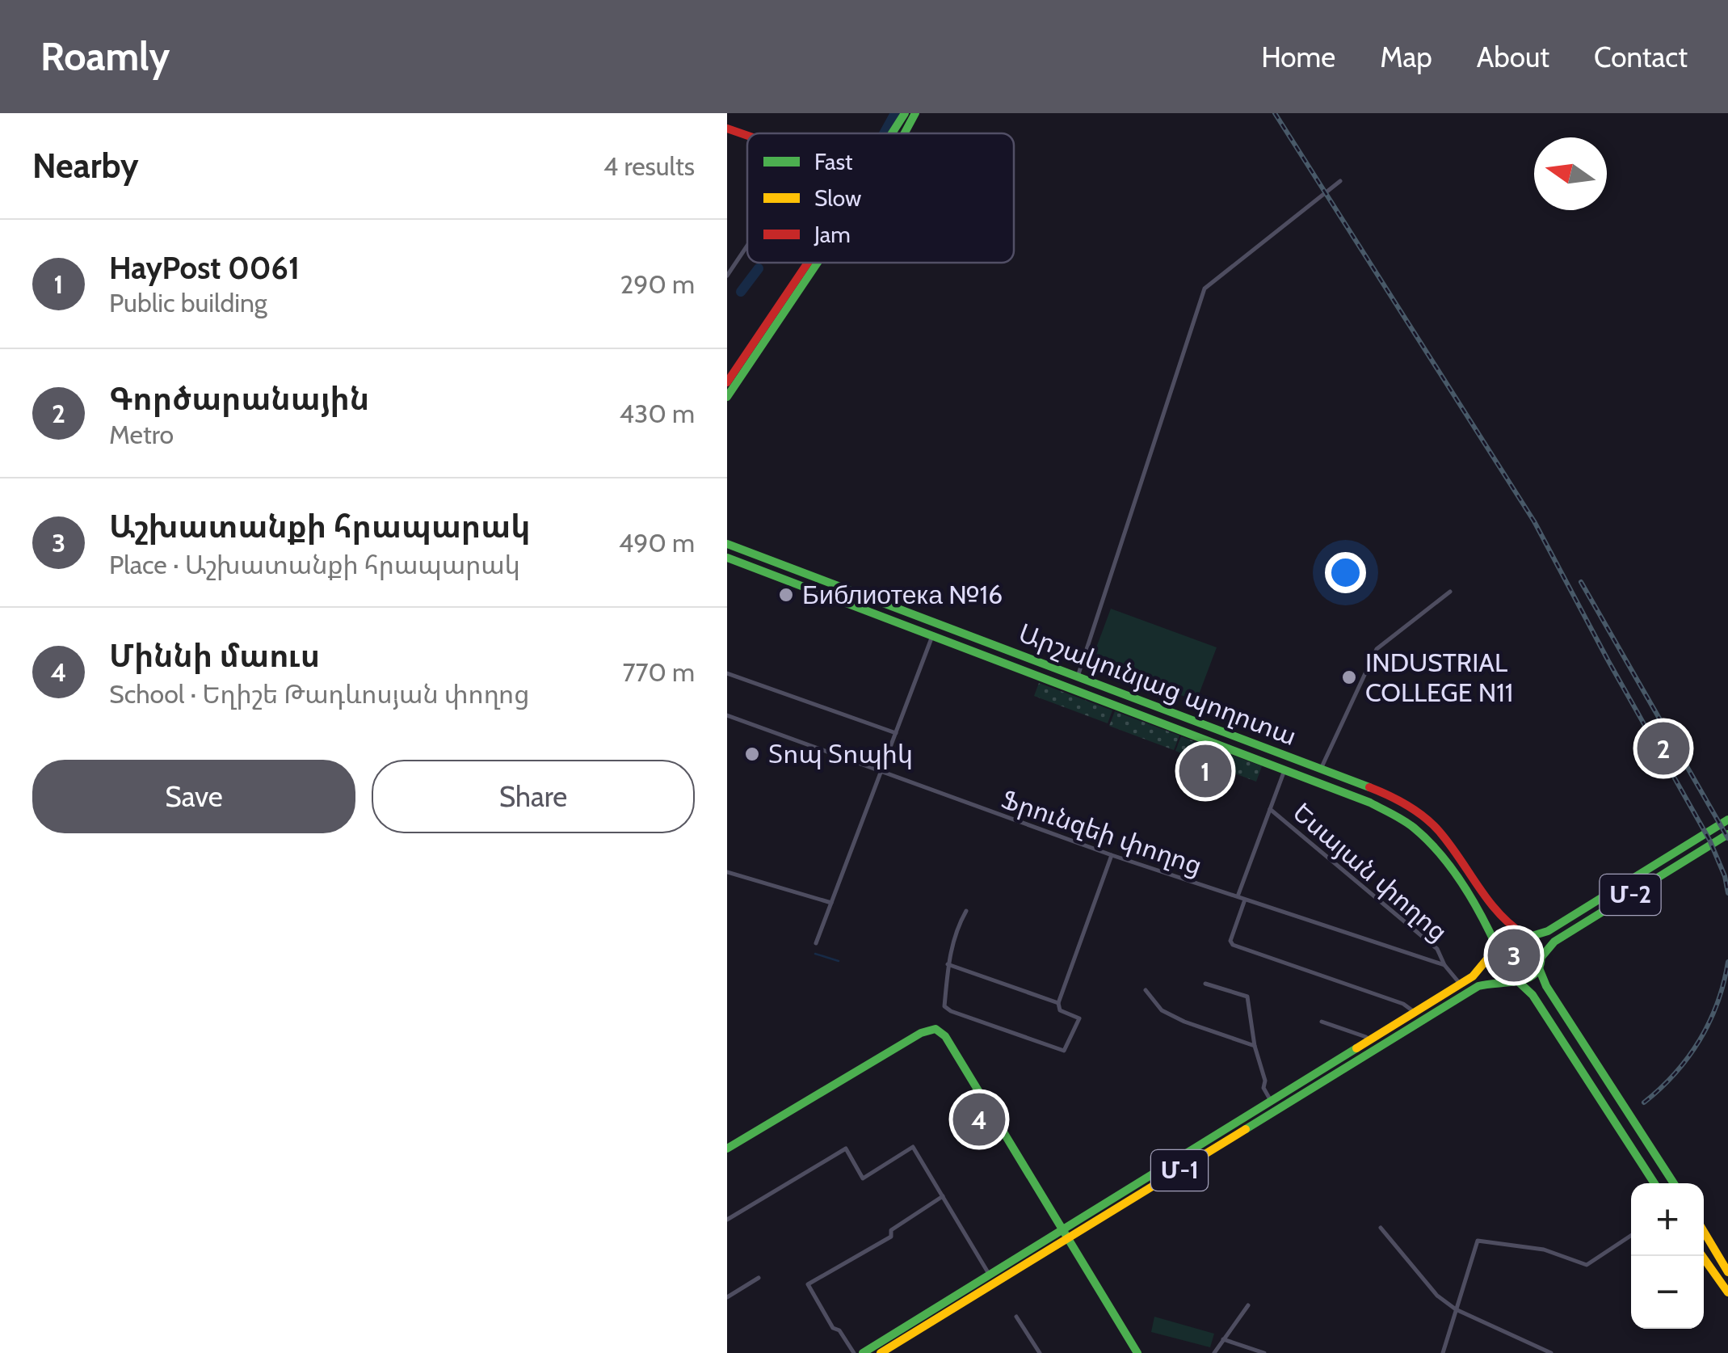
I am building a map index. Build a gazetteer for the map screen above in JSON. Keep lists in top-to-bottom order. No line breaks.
{"streets":{"main road":["Արշակունյաց պողոտա","Մ-2","Մ-1"],"street":["Ֆրունզեի փողոց","Եսայան փողոց"]},"crossings":[["Արշակունյաց պողոտա","Մ-2"],["Արշակունյաց պողոտա","Մ-1"],["Ֆրունզեի փողոց","Եսայան փողոց"],["Մ-2","Մ-1"]],"places":["Библиотека №16","INDUSTRIAL COLLEGE N11","Տոպ Տոպիկ"],"legend":["Fast","Slow","Jam"],"north":"left","page":{"header":"Roamly","nav":["Home","Map","About","Contact"],"heading":["Nearby","4 results"],"list":[{"mark":"1","name":"HayPost 0061","note":"Public building","value":"290 m"},{"mark":"2","name":"Գործարանային","note":"Metro","value":"430 m"},{"mark":"3","name":"Աշխատանքի հրապարակ","note":"Place · Աշխատանքի հրապարակ","value":"490 m"},{"mark":"4","name":"Միննի մաուս","note":"School · Եղիշե Թադևոսյան փողոց","value":"770 m"}],"pins":["2","1","3","4"],"buttons":["Save","Share"],"map_buttons":["+","−"]}}
